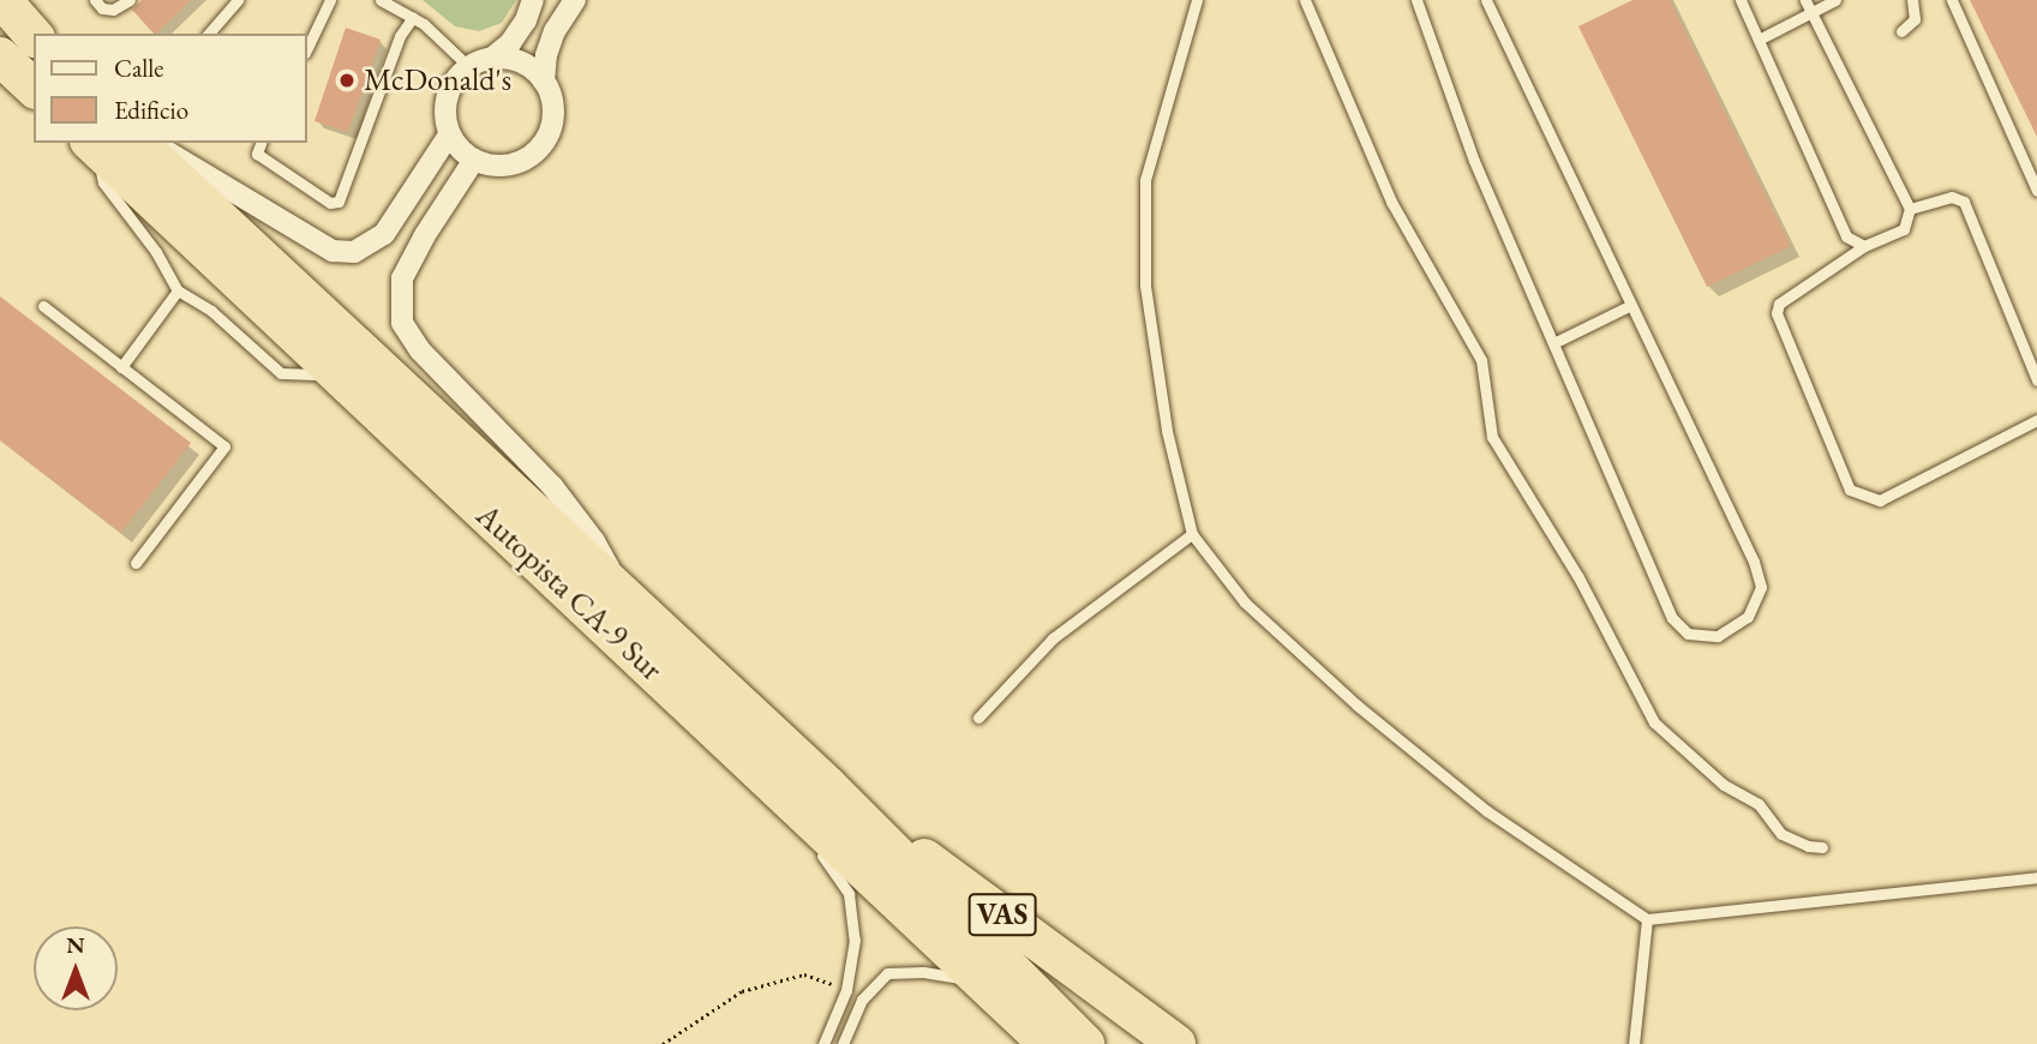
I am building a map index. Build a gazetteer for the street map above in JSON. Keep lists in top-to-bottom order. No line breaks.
{"streets":{"highway":["Autopista CA-9 Sur","VAS"]},"crossings":[["Autopista CA-9 Sur","VAS"]],"places":["McDonald's"],"legend":["Calle","Edificio"],"north":"top"}
